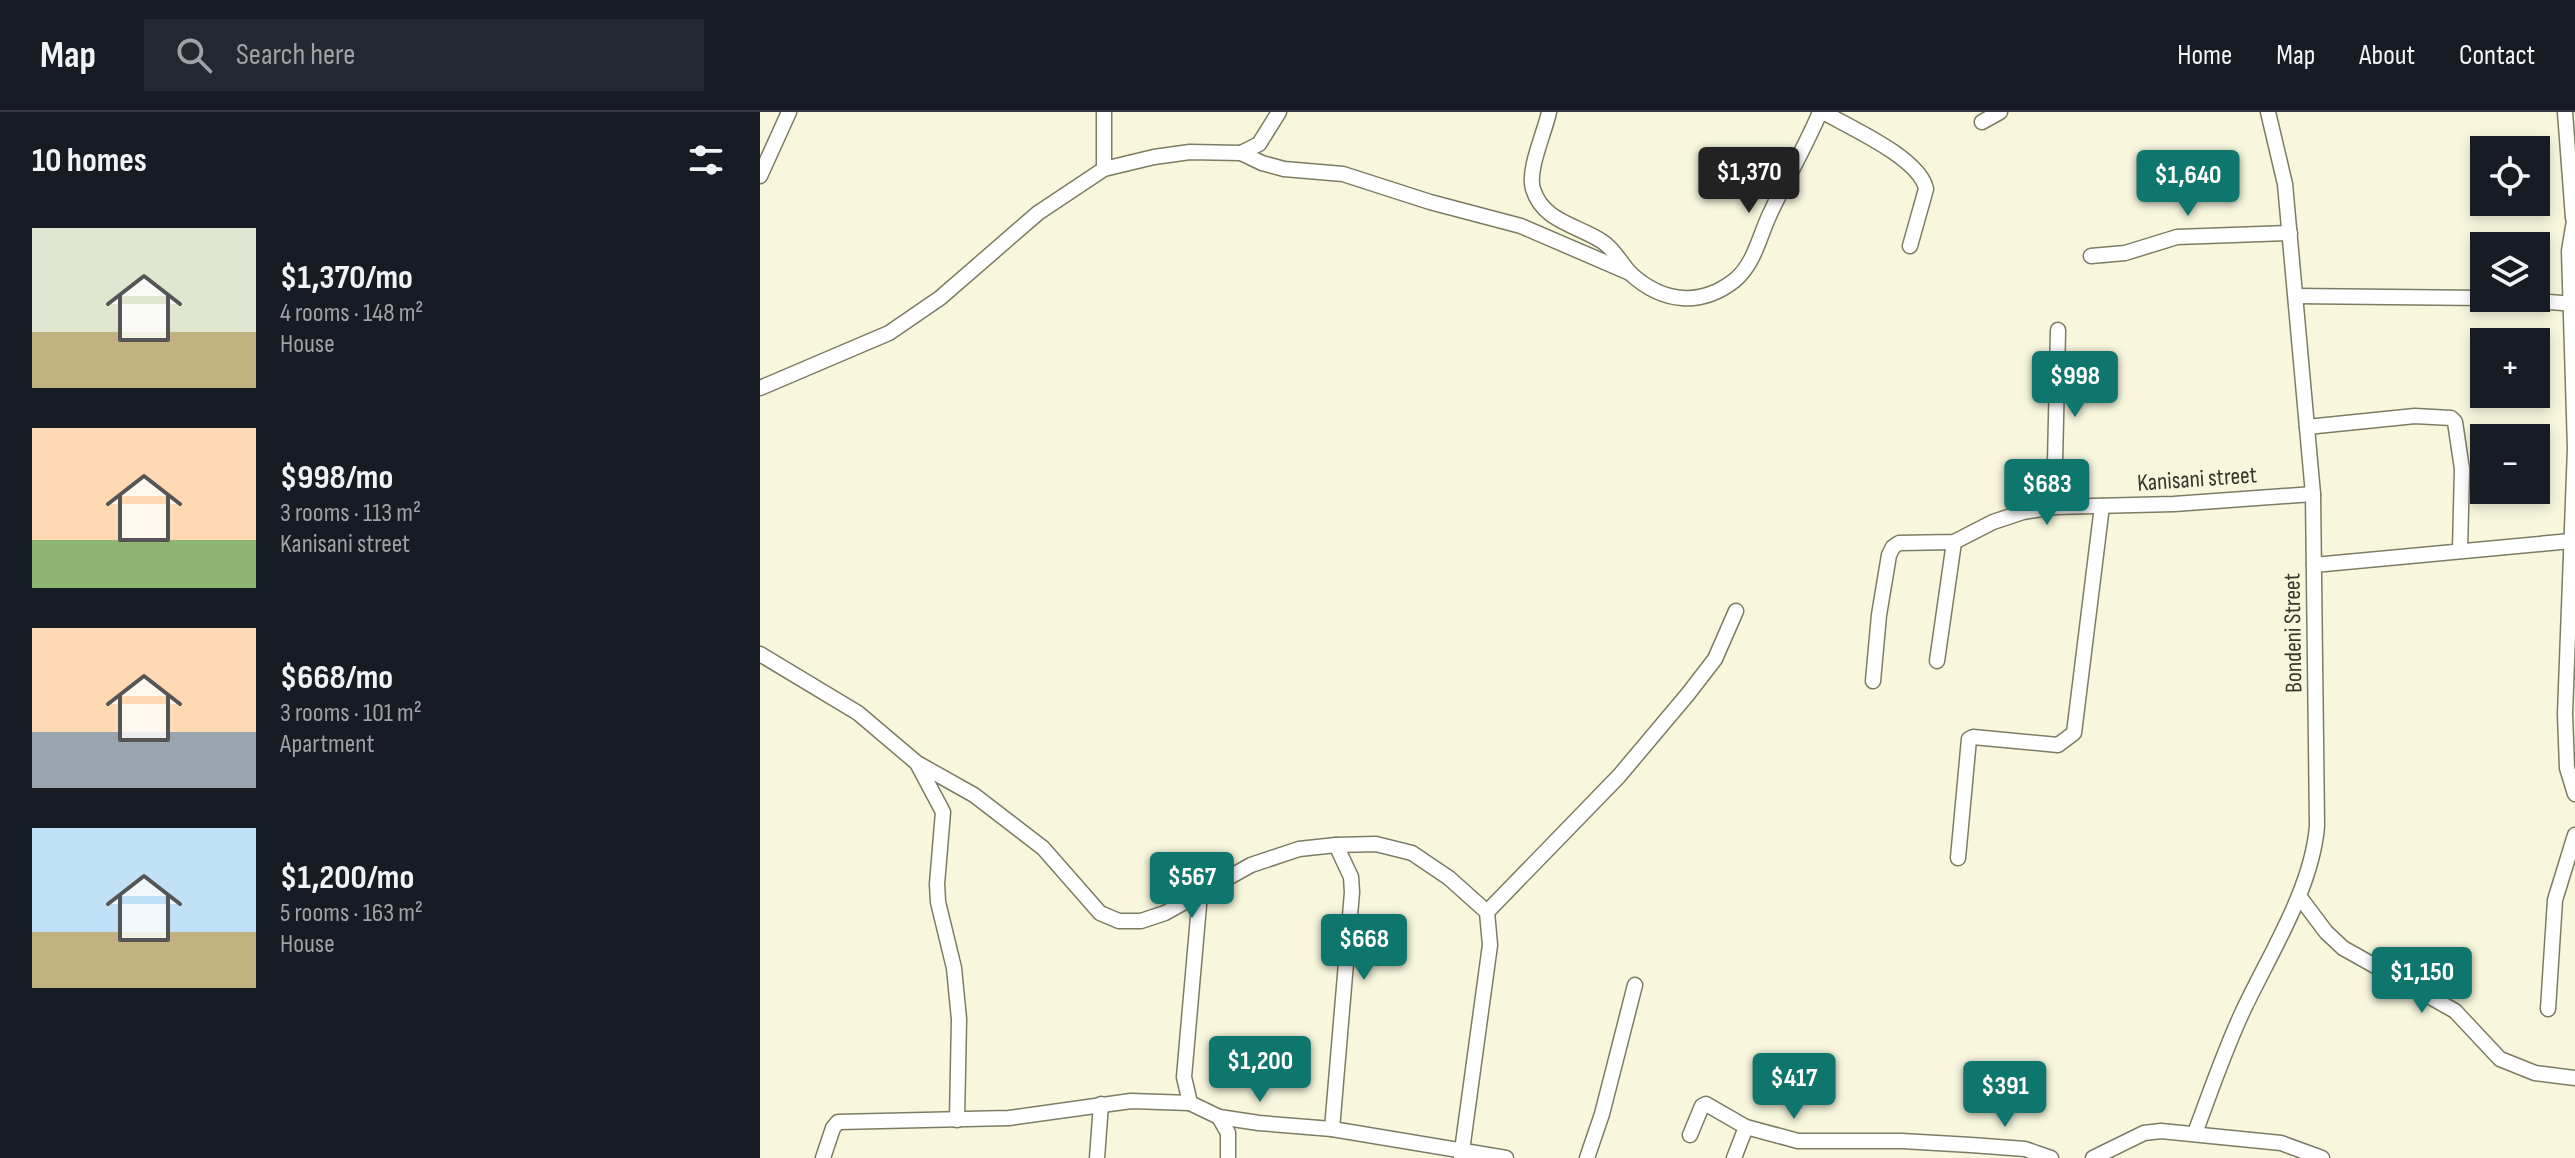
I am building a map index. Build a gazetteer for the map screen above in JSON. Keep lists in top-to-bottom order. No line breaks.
{"streets":{"street":["Kanisani street","Bondeni Street"]},"crossings":[["Kanisani street","Bondeni Street"]],"page":{"header":"Map","search":"Search here","nav":["Home","Map","About","Contact"],"heading":"10 homes","map_buttons":["+","−"],"price":["$1,370","$1,640","$998","$683","$567","$668","$1,150","$1,200","$417","$391"],"list":[{"name":"$1,370/mo","note":"4 rooms · 148 m² · House"},{"name":"$998/mo","note":"3 rooms · 113 m² · Kanisani street"},{"name":"$668/mo","note":"3 rooms · 101 m² · Apartment"},{"name":"$1,200/mo","note":"5 rooms · 163 m² · House"}]}}
